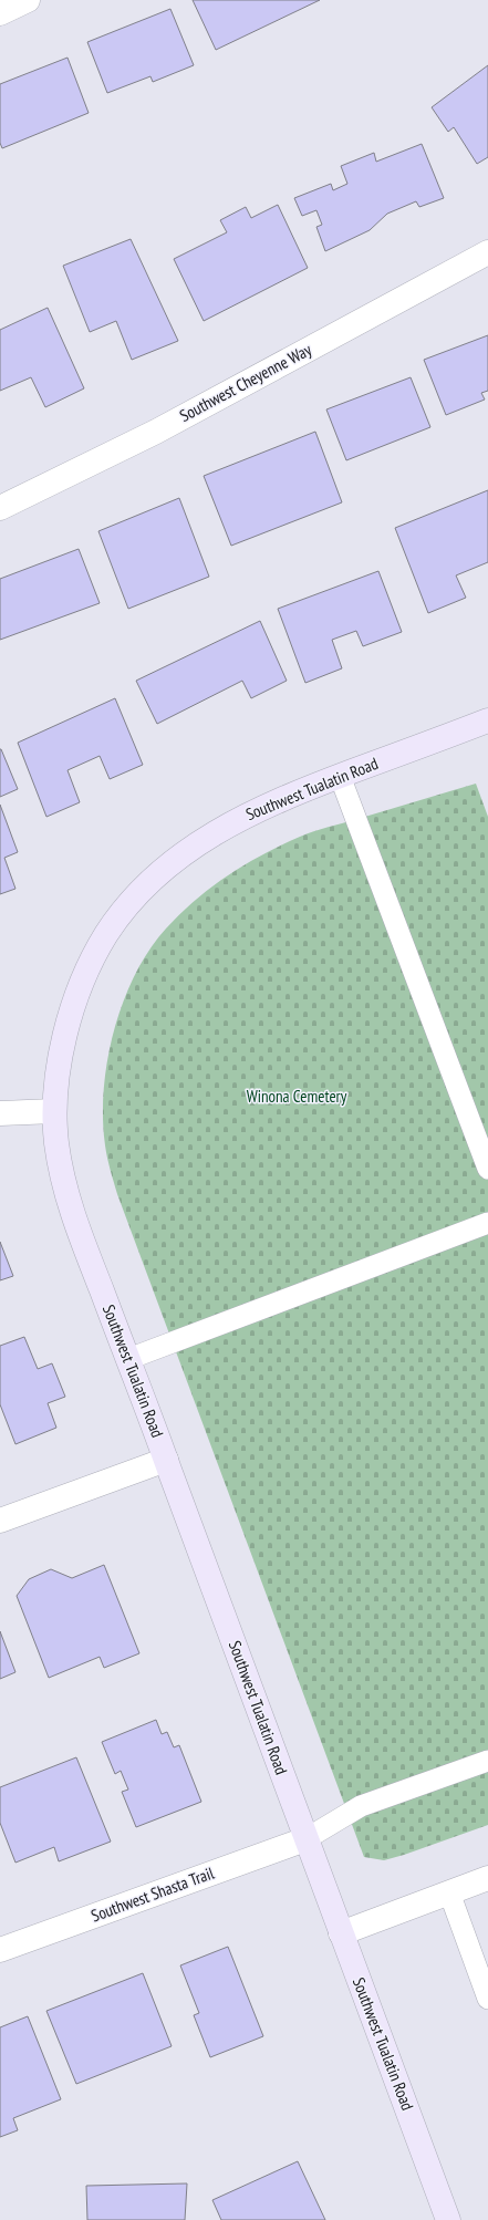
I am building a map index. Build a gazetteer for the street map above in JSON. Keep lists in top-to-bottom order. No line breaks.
{"streets":{"main road":["Southwest Tualatin Road"],"street":["Southwest Cheyenne Way","Southwest Shasta Trail"]},"crossings":[["Southwest Tualatin Road","Southwest Shasta Trail"]],"parks":["Winona Cemetery"]}
